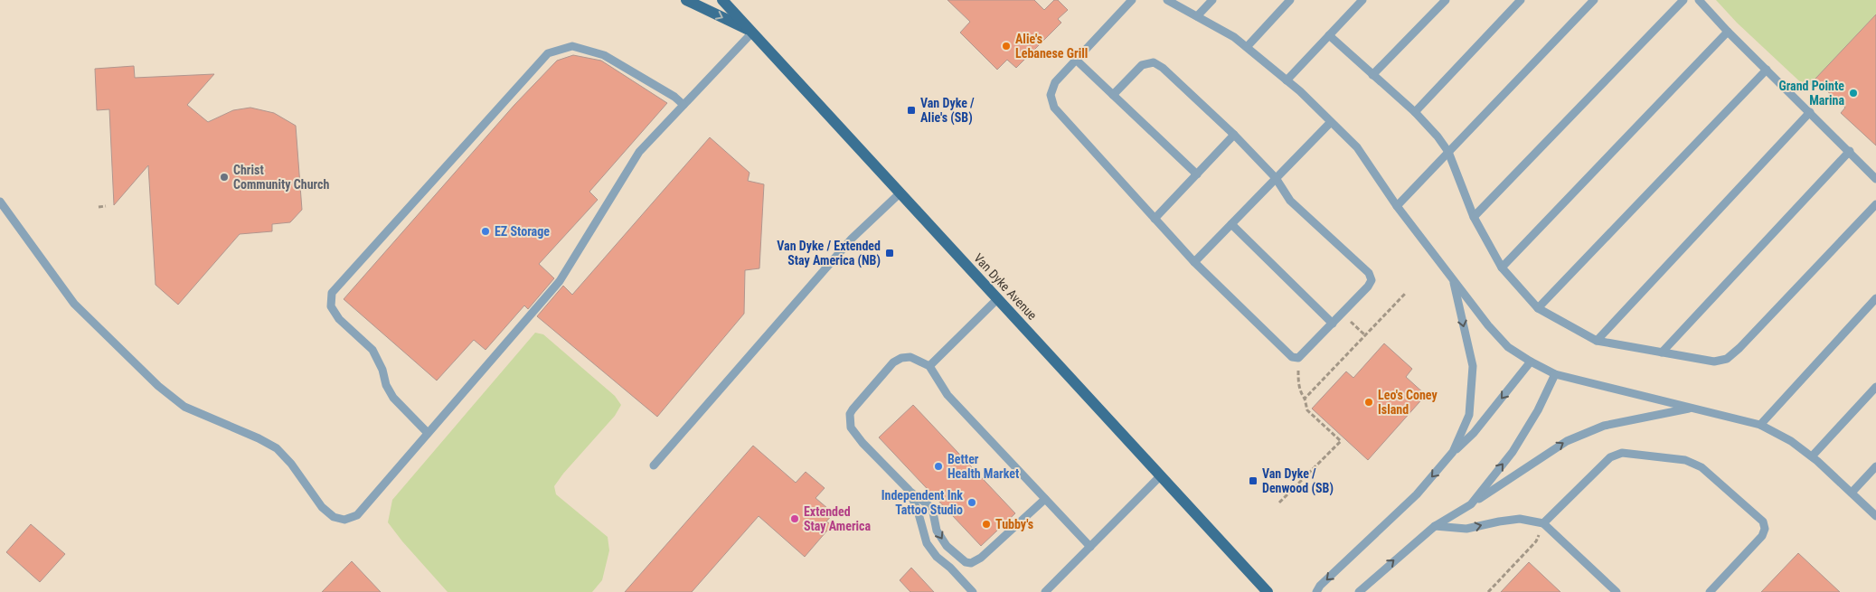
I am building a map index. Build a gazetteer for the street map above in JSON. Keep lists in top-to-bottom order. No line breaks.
{"streets":{"main road":["Van Dyke Avenue"]},"places":{"other":["Alie's Lebanese Grill","Grand Pointe Marina","Christ Community Church","EZ Storage","Leo's Coney Island","Better Health Market","Independent Ink Tattoo Studio","Extended Stay America","Tubby's"],"transit":["Van Dyke / Alie's (SB)","Van Dyke / Extended Stay America (NB)","Van Dyke / Denwood (SB)"]}}
